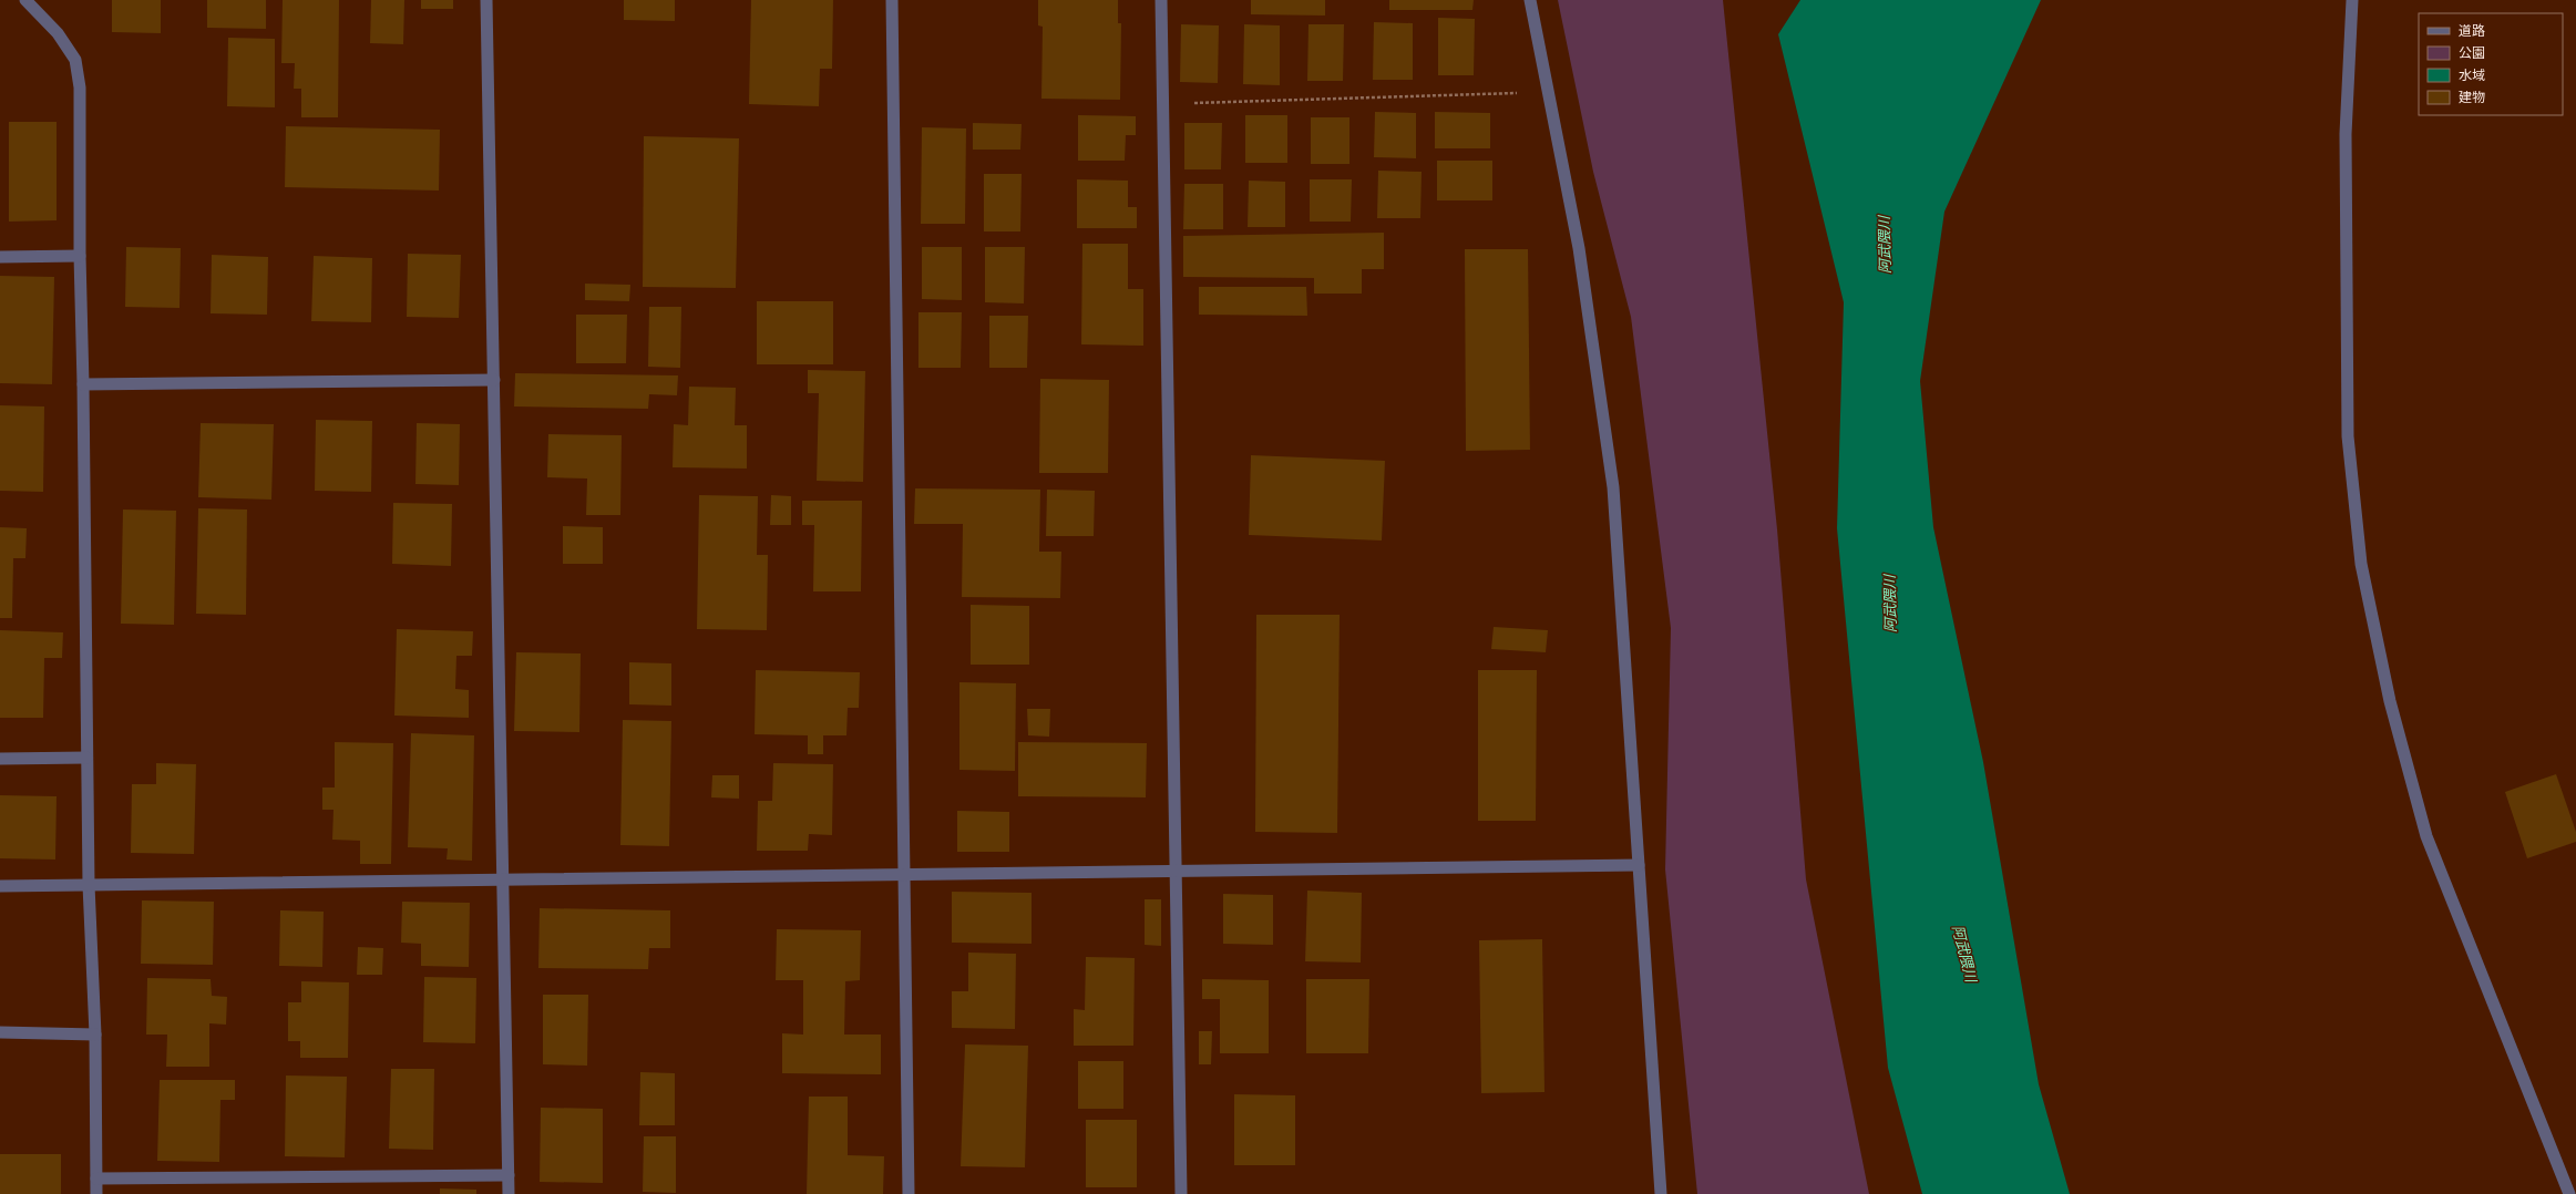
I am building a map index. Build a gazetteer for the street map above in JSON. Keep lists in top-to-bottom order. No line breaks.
{"water":["阿武隈川"],"legend":["道路","公園","水域","建物"]}
